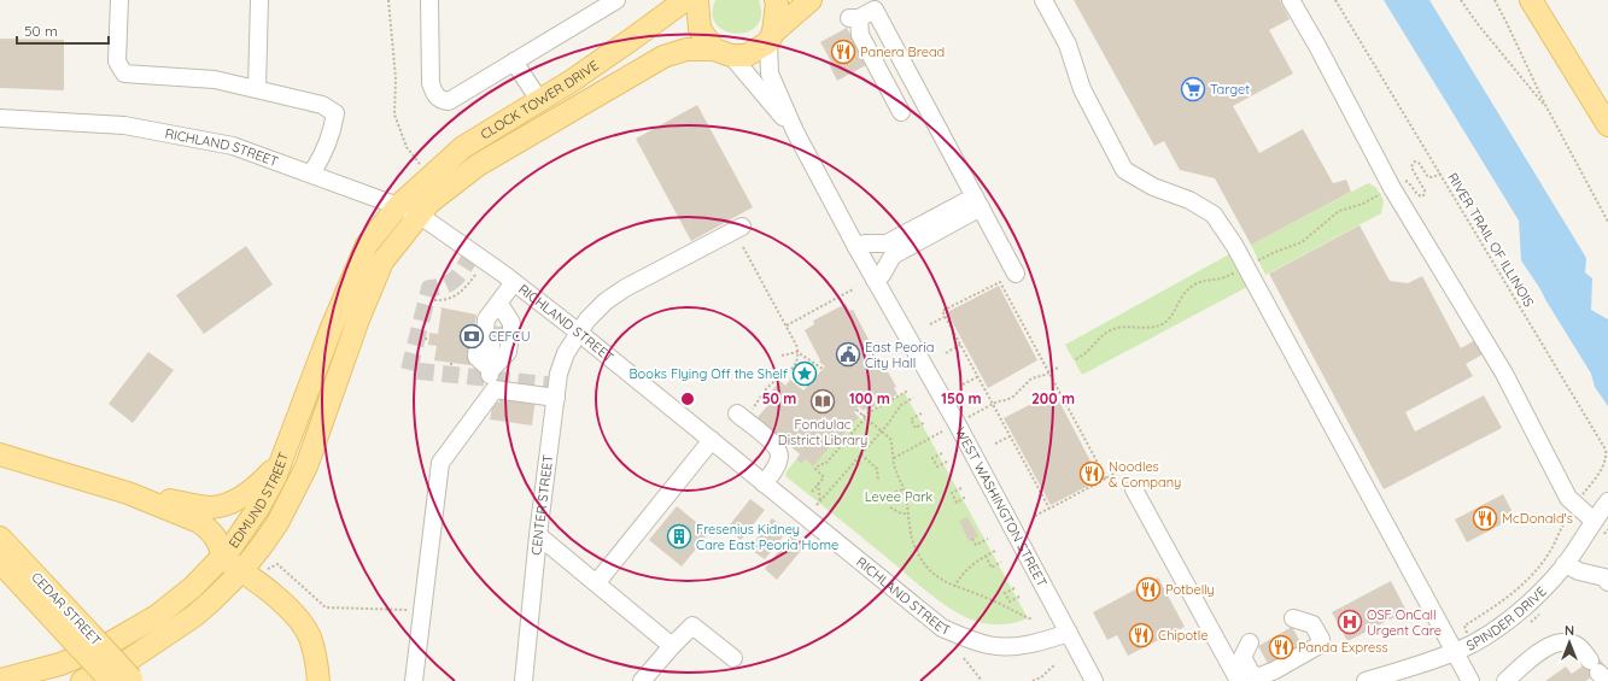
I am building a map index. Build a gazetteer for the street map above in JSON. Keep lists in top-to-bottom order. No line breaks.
{"streets":{"main road":["CLOCK TOWER DRIVE","EDMUND STREET","CEDAR STREET"],"street":["RICHLAND STREET","CENTER STREET","WEST WASHINGTON STREET","SPINDER DRIVE"],"path":["RIVER TRAIL OF ILLINOIS"]},"crossings":[["CLOCK TOWER DRIVE","RICHLAND STREET"],["CLOCK TOWER DRIVE","EDMUND STREET"],["CLOCK TOWER DRIVE","WEST WASHINGTON STREET"],["RICHLAND STREET","EDMUND STREET"],["RICHLAND STREET","CENTER STREET"],["RICHLAND STREET","WEST WASHINGTON STREET"]],"parks":["Levee Park"],"places":{"restaurant":["Panera Bread","Noodles & Company","McDonald's","Potbelly","Chipotle","Panda Express"],"supermarket":["Target"],"bank":["CEFCU"],"public building":["East Peoria City Hall"],"place":["Books Flying Off the Shelf"],"library":["Fondulac District Library"],"building":["Fresenius Kidney Care East Peoria Home"],"hospital":["OSF OnCall Urgent Care"]},"scale_bar":"50 m","north":"top","rings":["50 m","100 m","150 m","200 m"]}
